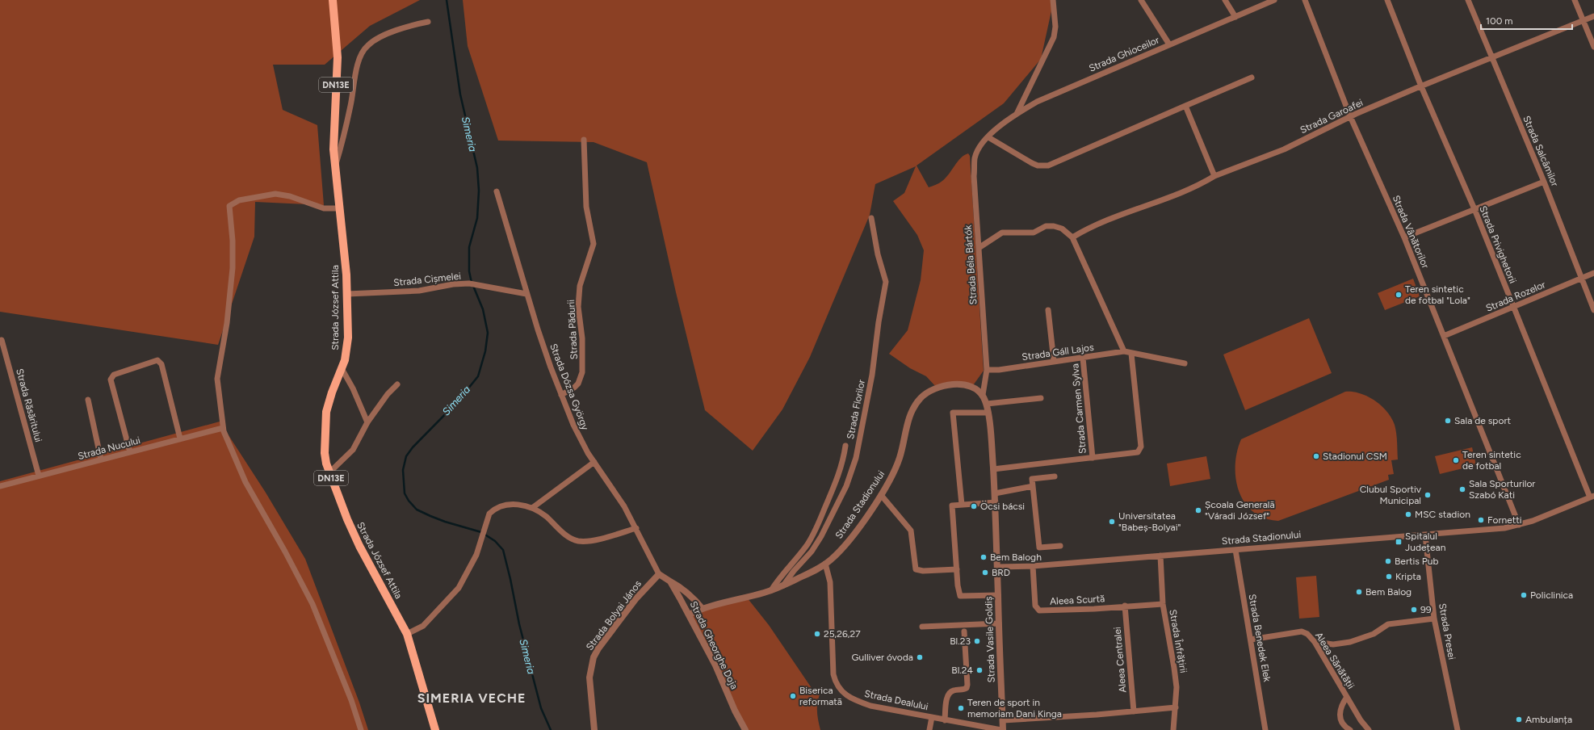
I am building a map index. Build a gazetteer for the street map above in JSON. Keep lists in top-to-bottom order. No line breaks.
{"streets":{"main road":["DN13E","Strada József Attila"],"street":["Strada Ghioceilor","Strada Garoafei","Strada Salcâmilor","Strada Vânătorilor","Strada Privighetorii","Strada Béla Bártók","Strada Cișmelei","Strada Rozelor","Strada Pădurii","Strada Gáll Lajos","Strada Dózsa György","Strada Răsăritului","Strada Carmen Sylva","Strada Florilor","Strada Nucului","Strada Stadionului","Aleea Scurtă","Strada Bolyai János","Strada Presei","Strada Benedek Elek","Strada Vasile Goldiș","Strada Înfrățirii","Strada Gheorghe Doja","Aleea Centralei","Aleea Sănătății","Strada Dealului"]},"crossings":[["Strada Ghioceilor","Strada Béla Bártók"],["DN13E","Strada József Attila"],["Strada Garoafei","Strada Salcâmilor"],["Strada Garoafei","Strada Vânătorilor"],["Strada Garoafei","Strada Privighetorii"],["Strada Salcâmilor","Strada Rozelor"],["Strada Vânătorilor","Strada Rozelor"],["Strada Vânătorilor","Strada Stadionului"],["Strada Privighetorii","Strada Rozelor"],["Strada Privighetorii","Strada Stadionului"],["Strada Béla Bártók","Strada Gáll Lajos"],["Strada Béla Bártók","Strada Stadionului"],["Strada Cișmelei","Strada József Attila"],["Strada Cișmelei","Strada Dózsa György"],["Strada Pădurii","Strada Dózsa György"],["Strada Gáll Lajos","Strada Carmen Sylva"],["Strada Dózsa György","Strada Bolyai János"],["Strada Dózsa György","Strada Gheorghe Doja"],["Strada Răsăritului","Strada Nucului"],["Strada Florilor","Strada Stadionului"],["Strada Stadionului","Aleea Scurtă"],["Strada Stadionului","Strada Presei"],["Strada Stadionului","Strada Benedek Elek"],["Strada Stadionului","Strada Vasile Goldiș"],["Strada Stadionului","Strada Înfrățirii"],["Strada Stadionului","Strada Gheorghe Doja"],["Strada Stadionului","Strada Dealului"],["Aleea Scurtă","Strada Înfrățirii"],["Aleea Scurtă","Aleea Centralei"],["Strada Bolyai János","Strada Gheorghe Doja"],["Strada Benedek Elek","Aleea Sănătății"],["Strada Vasile Goldiș","Strada Dealului"]],"districts":["SIMERIA VECHE"],"water":["Simeria"],"places":{"other":["Teren sintetic de fotbal \"Lola\"","Sala de sport","Stadionul CSM","Teren sintetic de fotbal","Sala Sporturilor Szabó Kati","Clubul Sportiv Municipal","Öcsi bácsi","Școala Generală \"Váradi József\"","MSC stadion","Fornetti","Universitatea \"Babeș-Bolyai\"","Bem Balogh","Bertis Pub","BRD","Kripta","Bem Balog","Policlinica","99","25,26,27","Bl.23","Gulliver óvoda","Bl.24","Biserica reformată","Teren de sport in memoriam Dani Kinga","Ambulanța"],"transit":["Spitalul Județean"]},"scale_bar":"100 m"}
